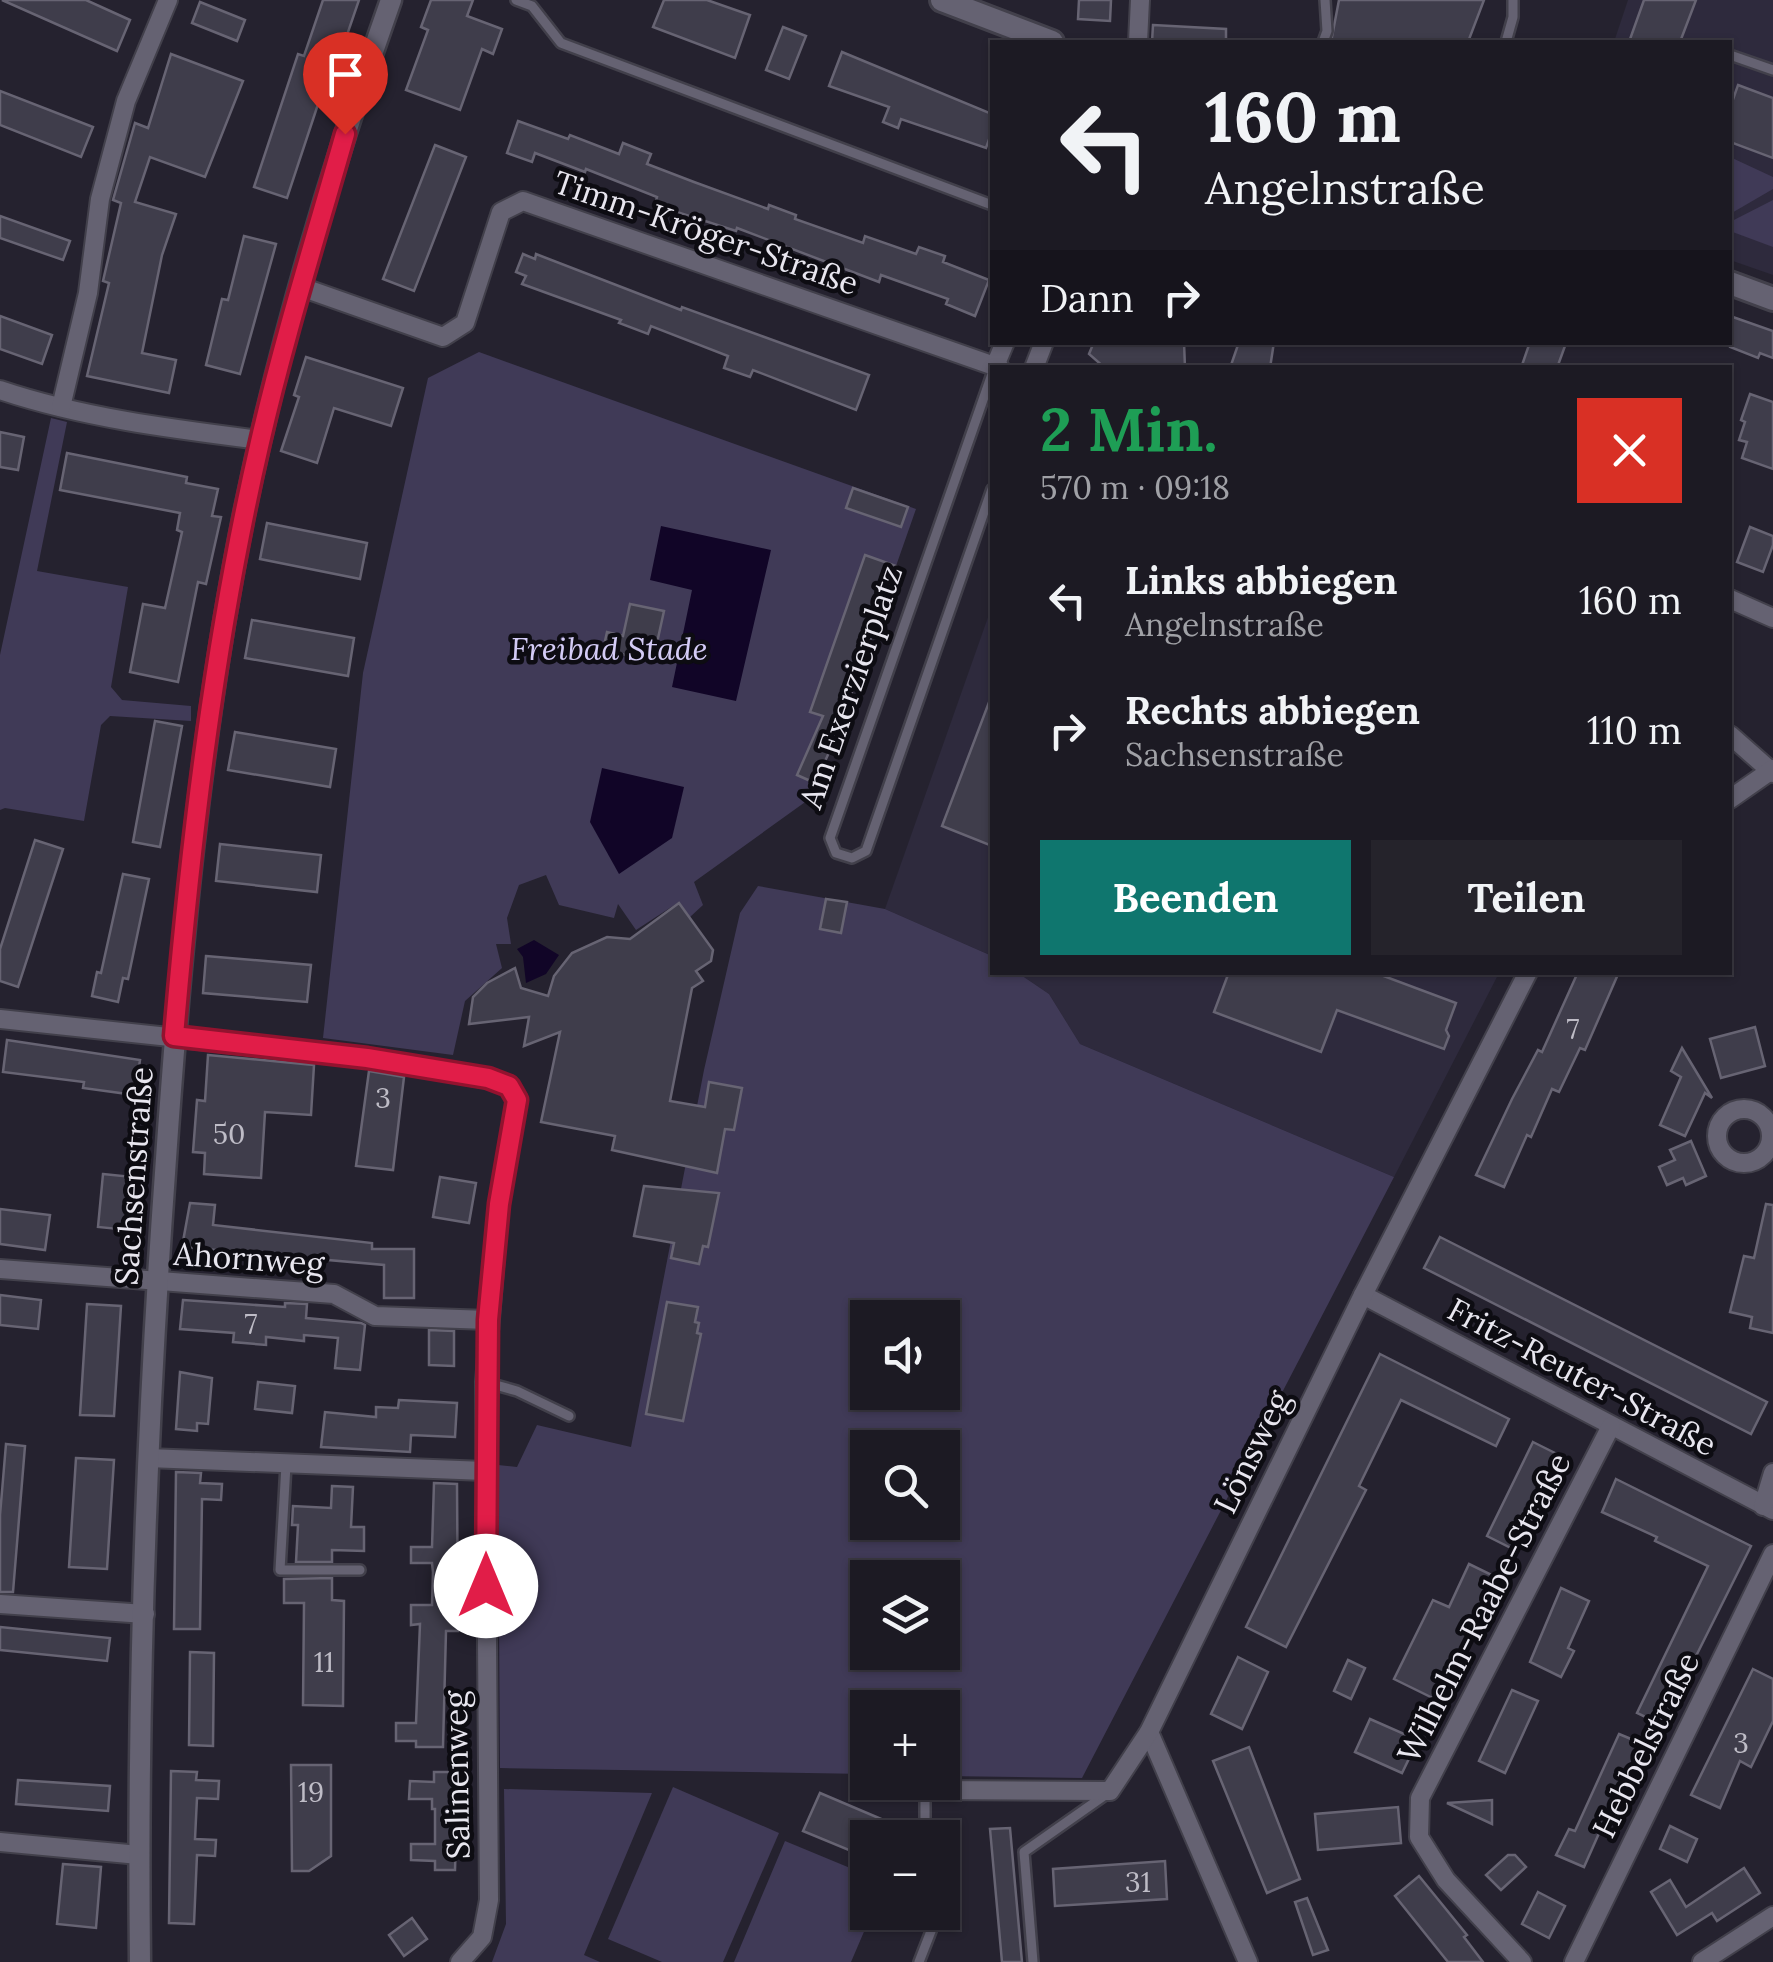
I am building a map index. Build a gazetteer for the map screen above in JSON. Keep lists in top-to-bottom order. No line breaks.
{"streets":{"street":["Timm-Kröger-Straße","Sachsenstraße","Ahornweg","Fritz-Reuter-Straße","Lönsweg","Wilhelm-Raabe-Straße","Hebbelstraße","Salinenweg"],"lane":["Am Exerzierplatz"]},"crossings":[["Timm-Kröger-Straße","Sachsenstraße"],["Sachsenstraße","Ahornweg"],["Sachsenstraße","Salinenweg"],["Ahornweg","Salinenweg"],["Fritz-Reuter-Straße","Lönsweg"],["Fritz-Reuter-Straße","Wilhelm-Raabe-Straße"]],"parks":["Freibad Stade"],"house_numbers":["7","3","50","7","11","3","19","31"],"page":{"turn":["160 m","Angelnstraße"],"then":"Dann","heading":["2 Min.","570 m · 09:18"],"list":[{"name":"Links abbiegen","note":"Angelnstraße","value":"160 m"},{"name":"Rechts abbiegen","note":"Sachsenstraße","value":"110 m"}],"buttons":["Beenden","Teilen"],"map_buttons":["+","−"]}}
